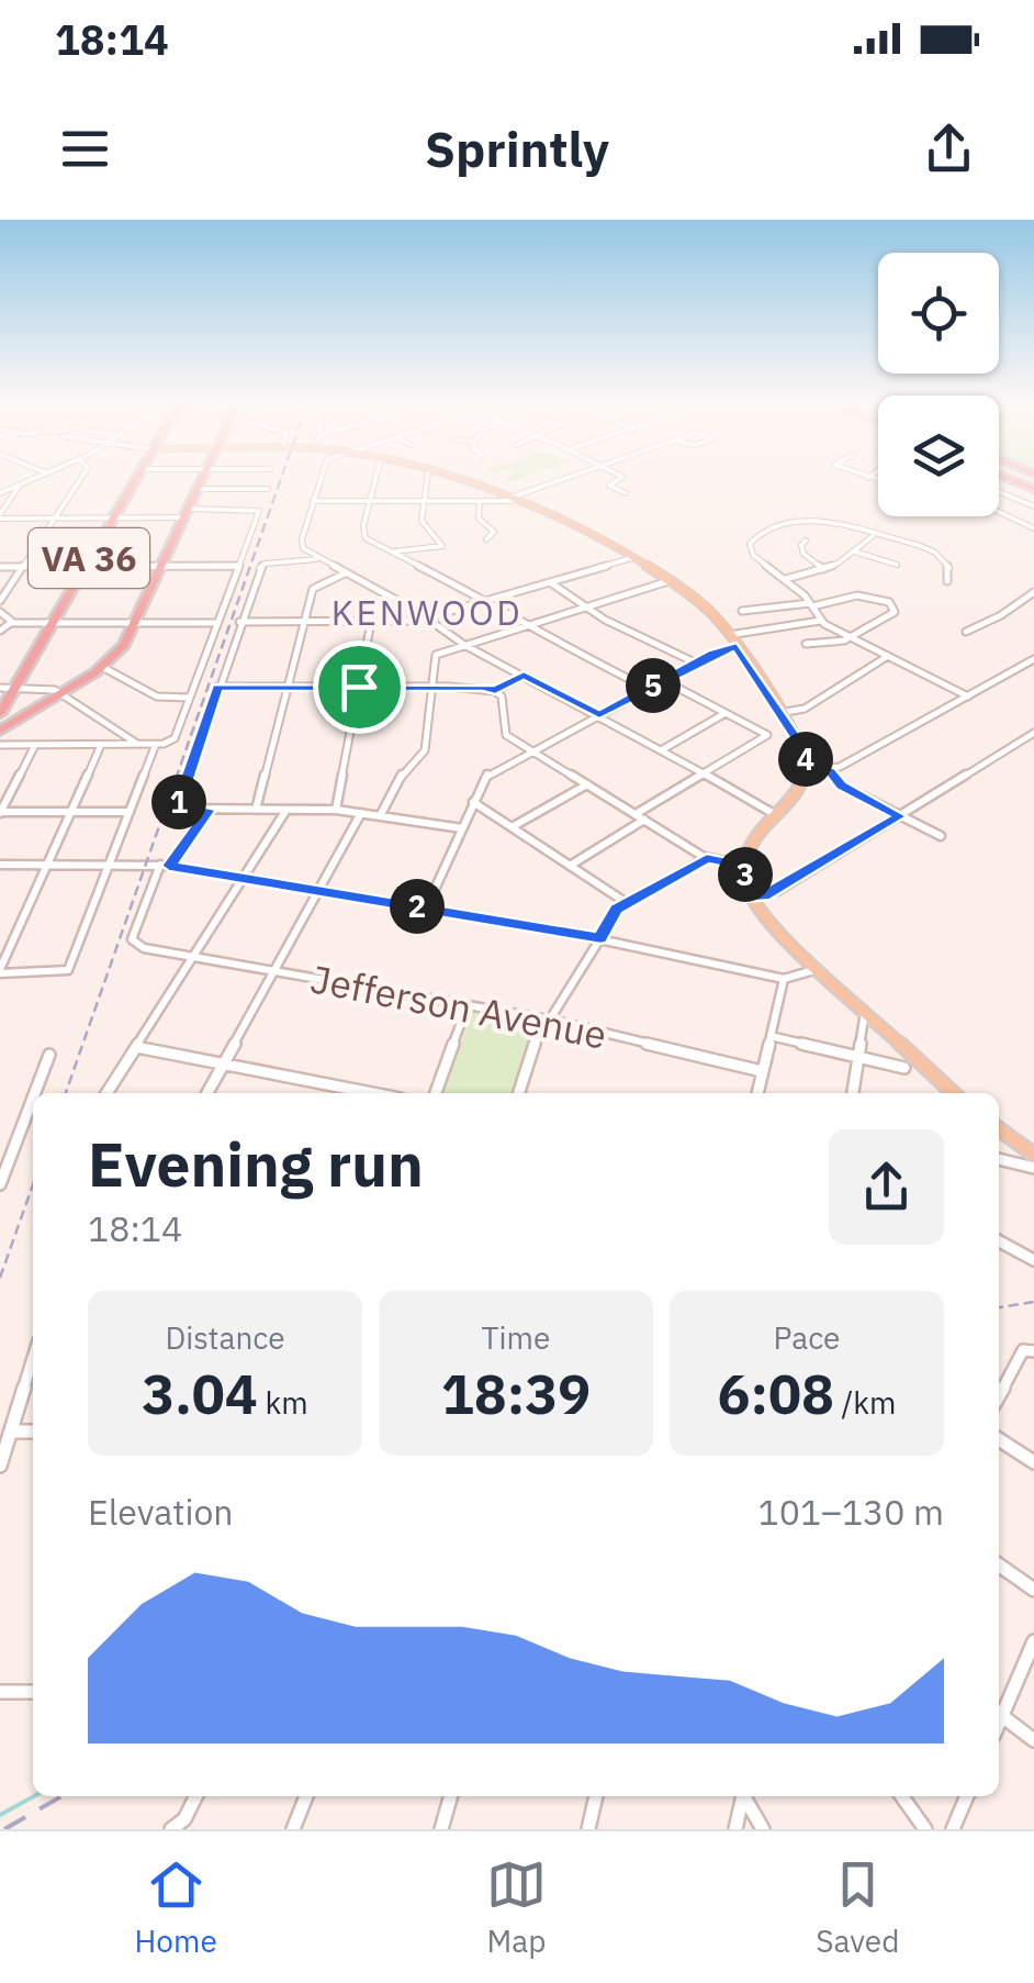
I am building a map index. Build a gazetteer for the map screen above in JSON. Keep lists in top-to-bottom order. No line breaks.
{"streets":{"highway":["VA 36"],"street":["Jefferson Avenue"]},"districts":["KENWOOD"],"page":{"status":"18:14","header":"Sprintly","pins":["5","4","1","3","2"],"heading":["Evening run","18:14"],"stats":[["Distance","3.04 km"],["Time","18:39"],["Pace","6:08 /km"]],"chart":["Elevation","101–130 m"],"tabs":["Home","Map","Saved"]}}
